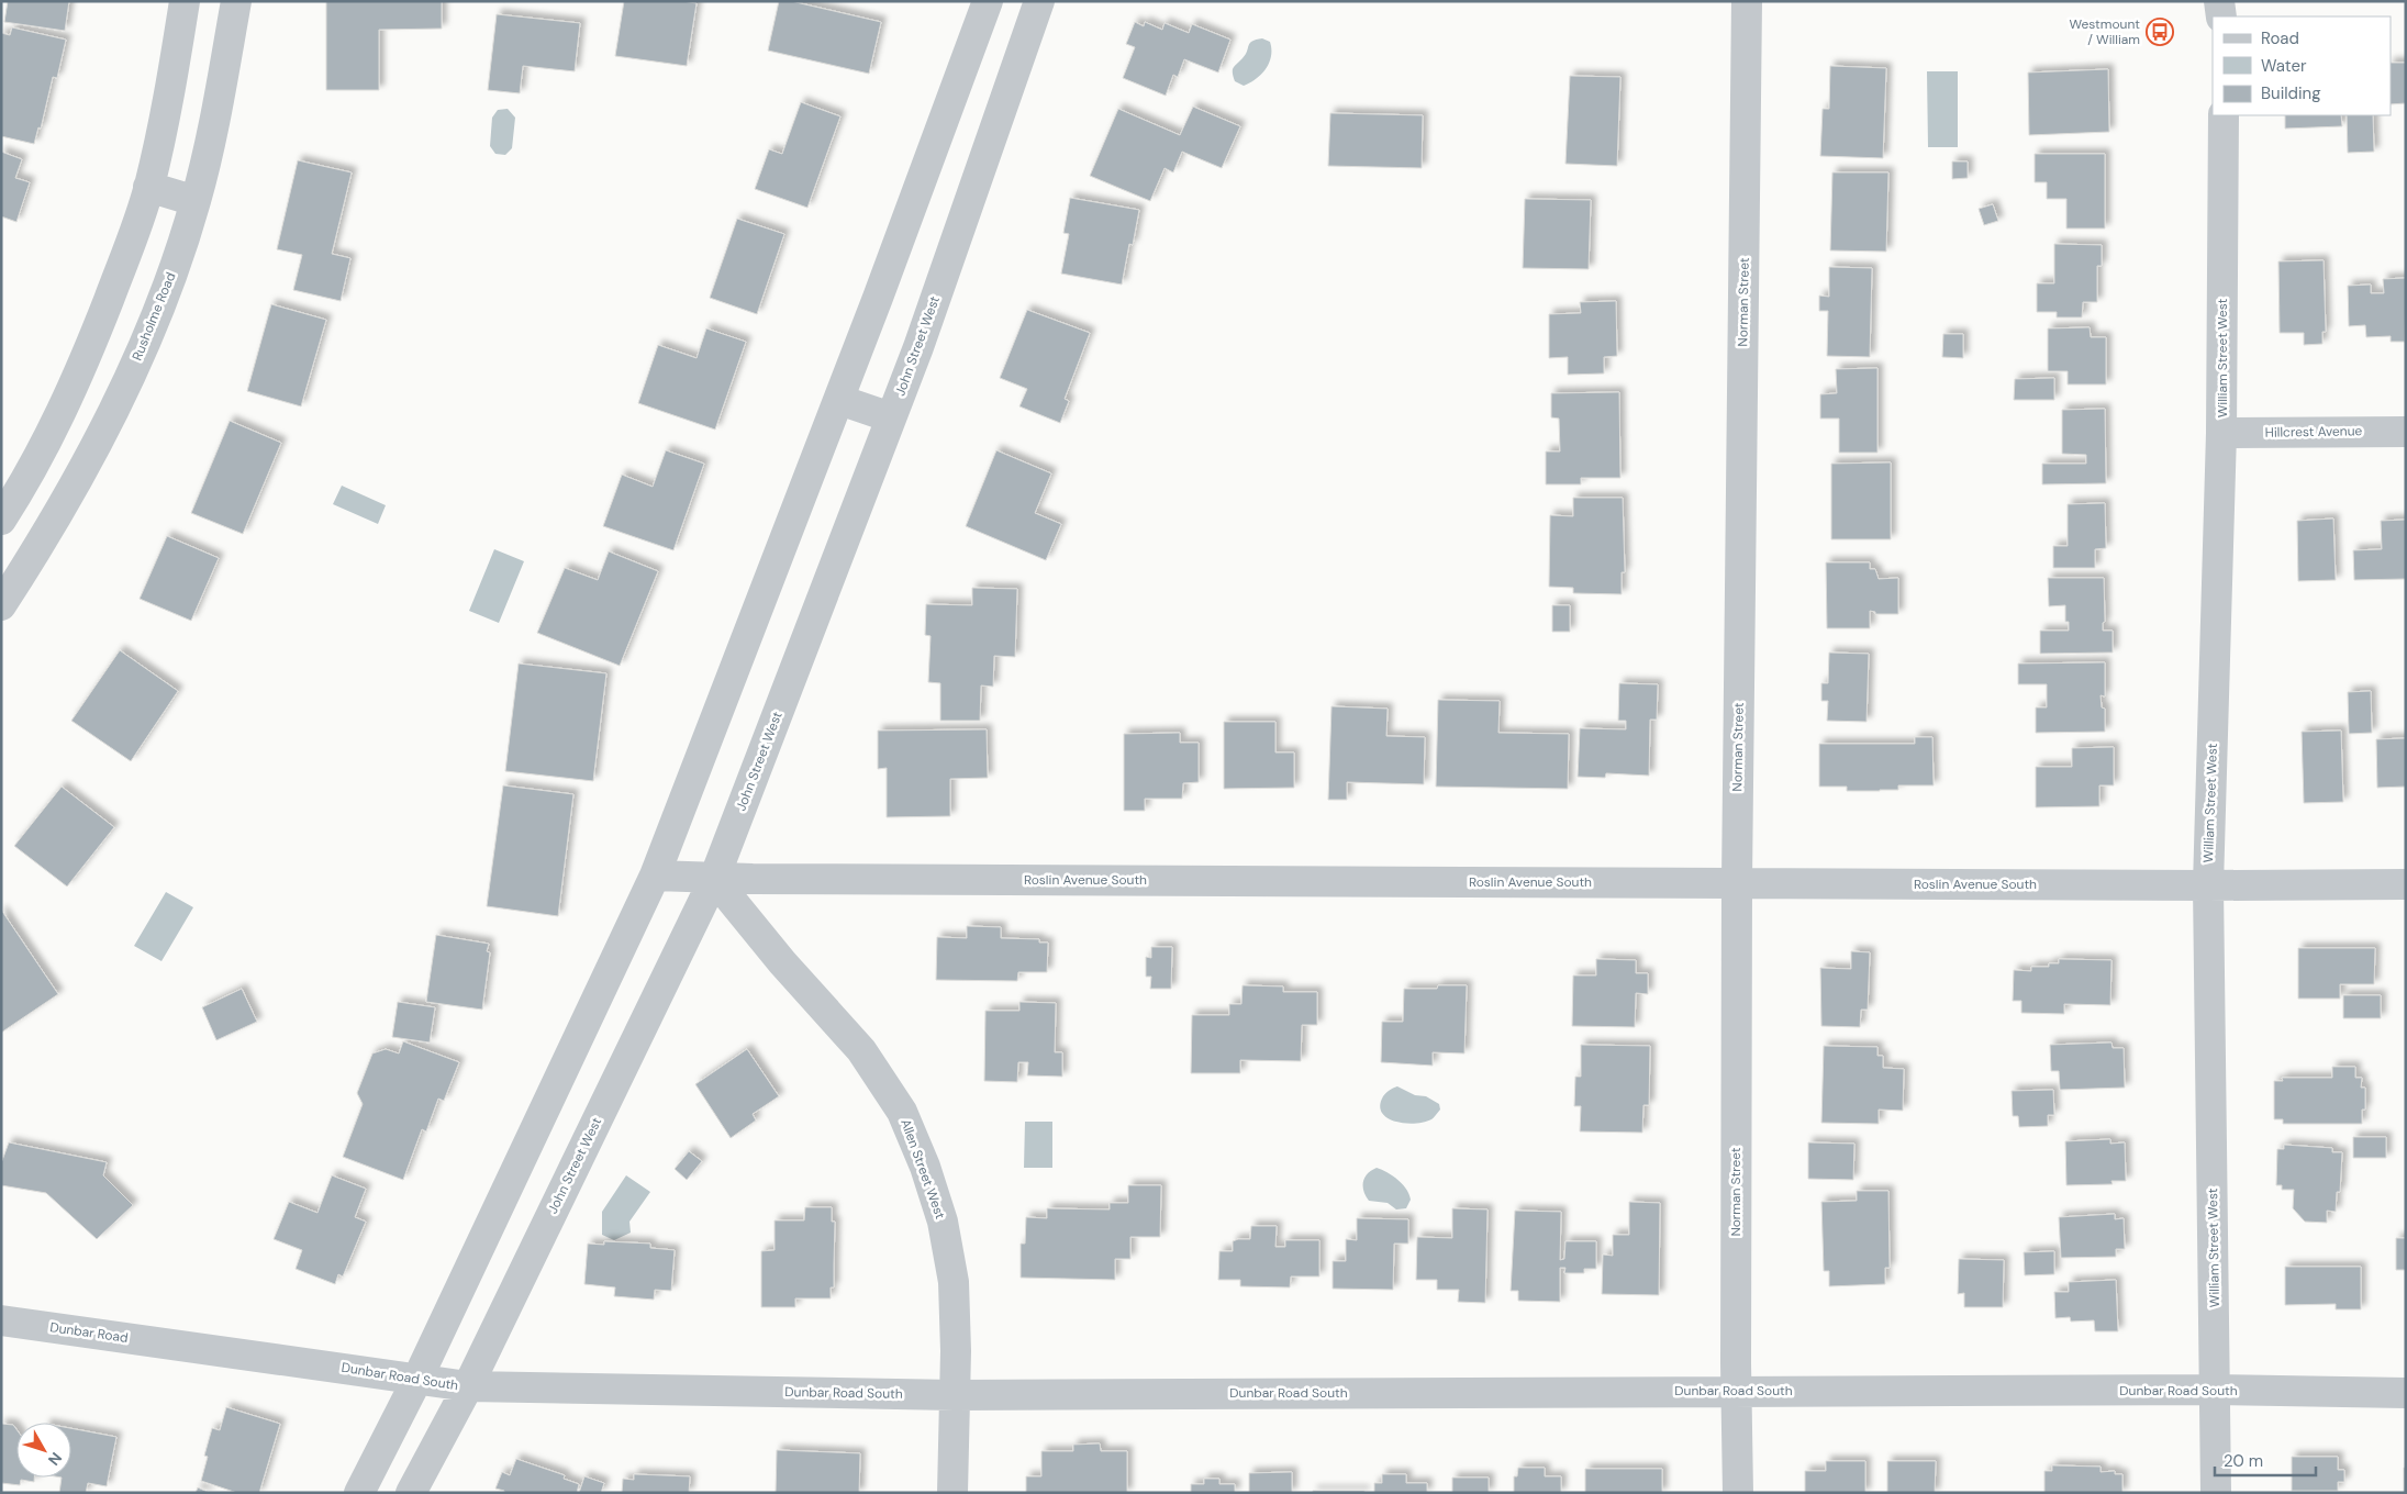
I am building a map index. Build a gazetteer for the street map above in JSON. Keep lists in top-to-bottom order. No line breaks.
{"streets":{"street":["Norman Street","Rusholme Road","John Street West","William Street West","Hillcrest Avenue","Roslin Avenue South","Allen Street West","Dunbar Road","Dunbar Road South"]},"crossings":[["Norman Street","Roslin Avenue South"],["Norman Street","Dunbar Road South"],["John Street West","Roslin Avenue South"],["John Street West","Allen Street West"],["John Street West","Dunbar Road South"],["William Street West","Hillcrest Avenue"],["William Street West","Roslin Avenue South"],["William Street West","Dunbar Road South"],["Roslin Avenue South","Allen Street West"],["Allen Street West","Dunbar Road South"],["Dunbar Road","Dunbar Road South"]],"places":{"bus stop":["Westmount / William"]},"legend":["Road","Water","Building"],"scale_bar":"20 m","north":"bottom right"}
